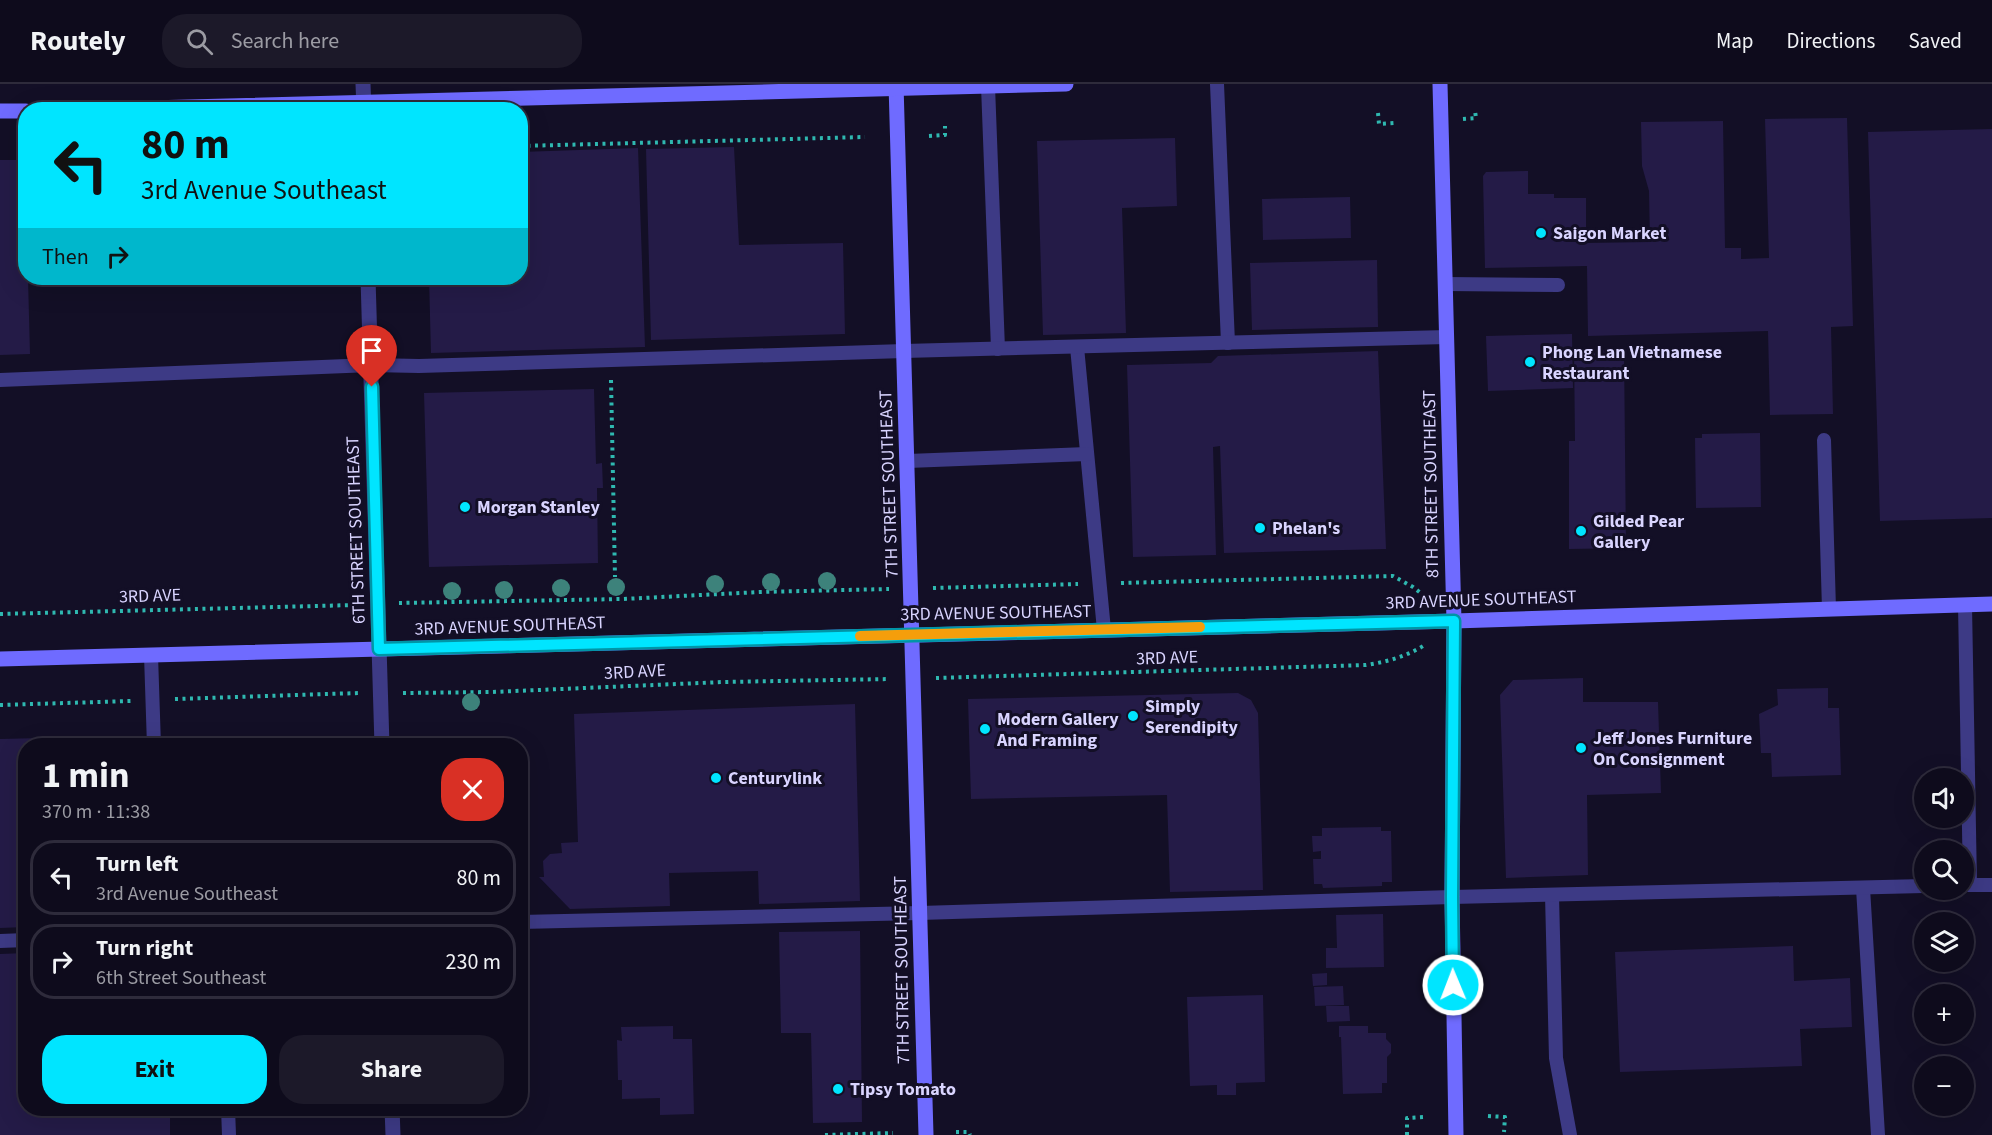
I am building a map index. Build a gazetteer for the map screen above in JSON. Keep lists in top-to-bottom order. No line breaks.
{"streets":{"main road":["7TH STREET SOUTHEAST","8TH STREET SOUTHEAST","3RD AVENUE SOUTHEAST"],"street":["6TH STREET SOUTHEAST"],"path":["3RD AVE"]},"crossings":[["7TH STREET SOUTHEAST","3RD AVENUE SOUTHEAST"],["8TH STREET SOUTHEAST","3RD AVENUE SOUTHEAST"],["6TH STREET SOUTHEAST","3RD AVENUE SOUTHEAST"]],"places":["Saigon Market","Phong Lan Vietnamese Restaurant","Morgan Stanley","Phelan's","Gilded Pear Gallery","Simply Serendipity","Modern Gallery And Framing","Jeff Jones Furniture On Consignment","Centurylink","Tipsy Tomato"],"page":{"header":"Routely","search":"Search here","nav":["Map","Directions","Saved"],"turn":["80 m","3rd Avenue Southeast"],"then":"Then","heading":["1 min","370 m · 11:38"],"map_buttons":["+","−"],"list":[{"name":"Turn left","note":"3rd Avenue Southeast","value":"80 m"},{"name":"Turn right","note":"6th Street Southeast","value":"230 m"}],"buttons":["Exit","Share"]}}
